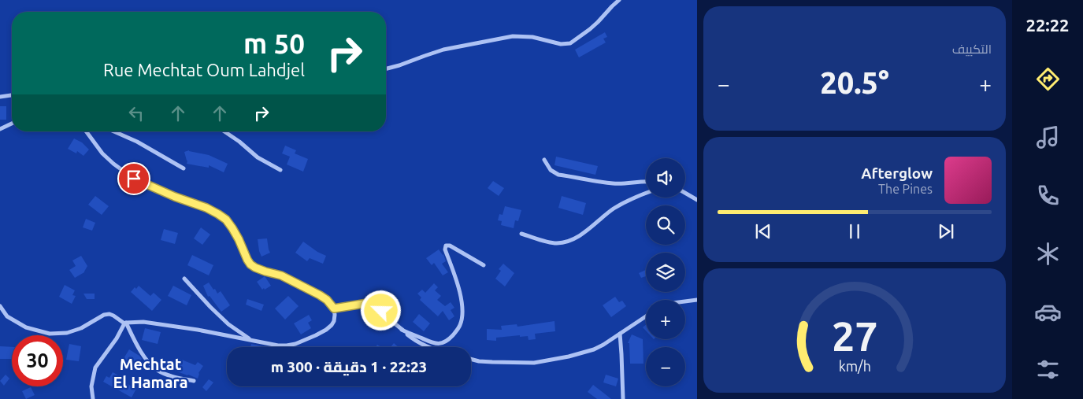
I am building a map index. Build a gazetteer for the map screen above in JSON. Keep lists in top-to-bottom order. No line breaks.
{"districts":["Mechtat El Hamara"],"page":{"tabs":"22:22","tile":"التكييف","turn":["50 m","Rue Mechtat Oum Lahdjel"],"heat":["−","20.5°","+"],"song":["Afterglow","The Pines"],"map_buttons":["+","−"],"limit":"30","trip":"22:23 · 1 دقيقة · 300 m","gauge":["27","km/h"]}}
